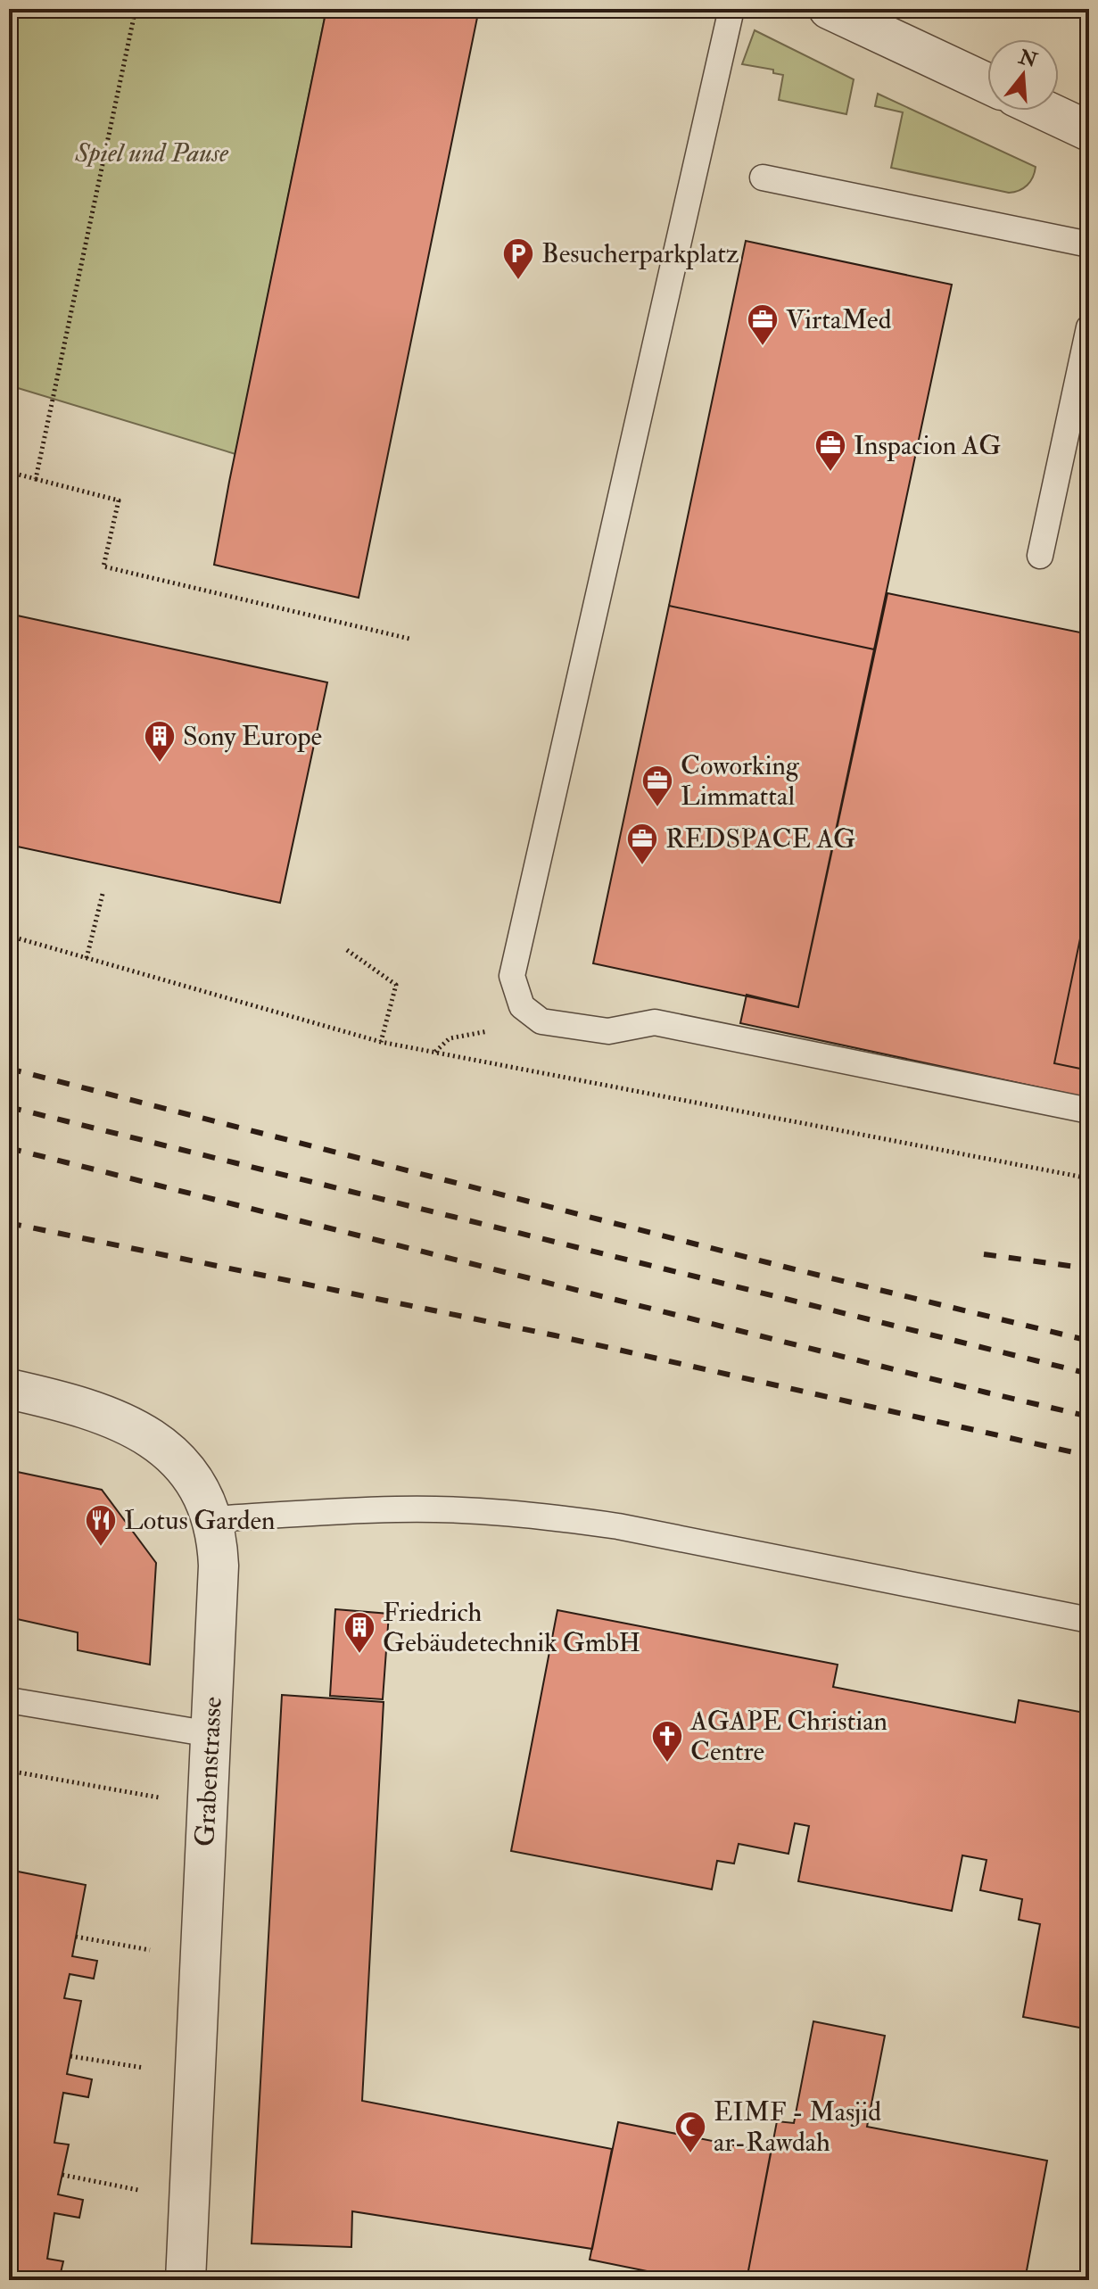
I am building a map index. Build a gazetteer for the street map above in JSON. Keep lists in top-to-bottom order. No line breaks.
{"streets":{"street":["Grabenstrasse"]},"parks":["Spiel und Pause"],"places":{"parking":["Besucherparkplatz"],"office":["VirtaMed","Inspacion AG","Coworking Limmattal","REDSPACE AG"],"building":["Sony Europe","Friedrich Gebäudetechnik GmbH"],"restaurant":["Lotus Garden"],"church":["AGAPE Christian Centre"],"mosque":["EIMF - Masjid ar-Rawdah"]},"north":"top"}
